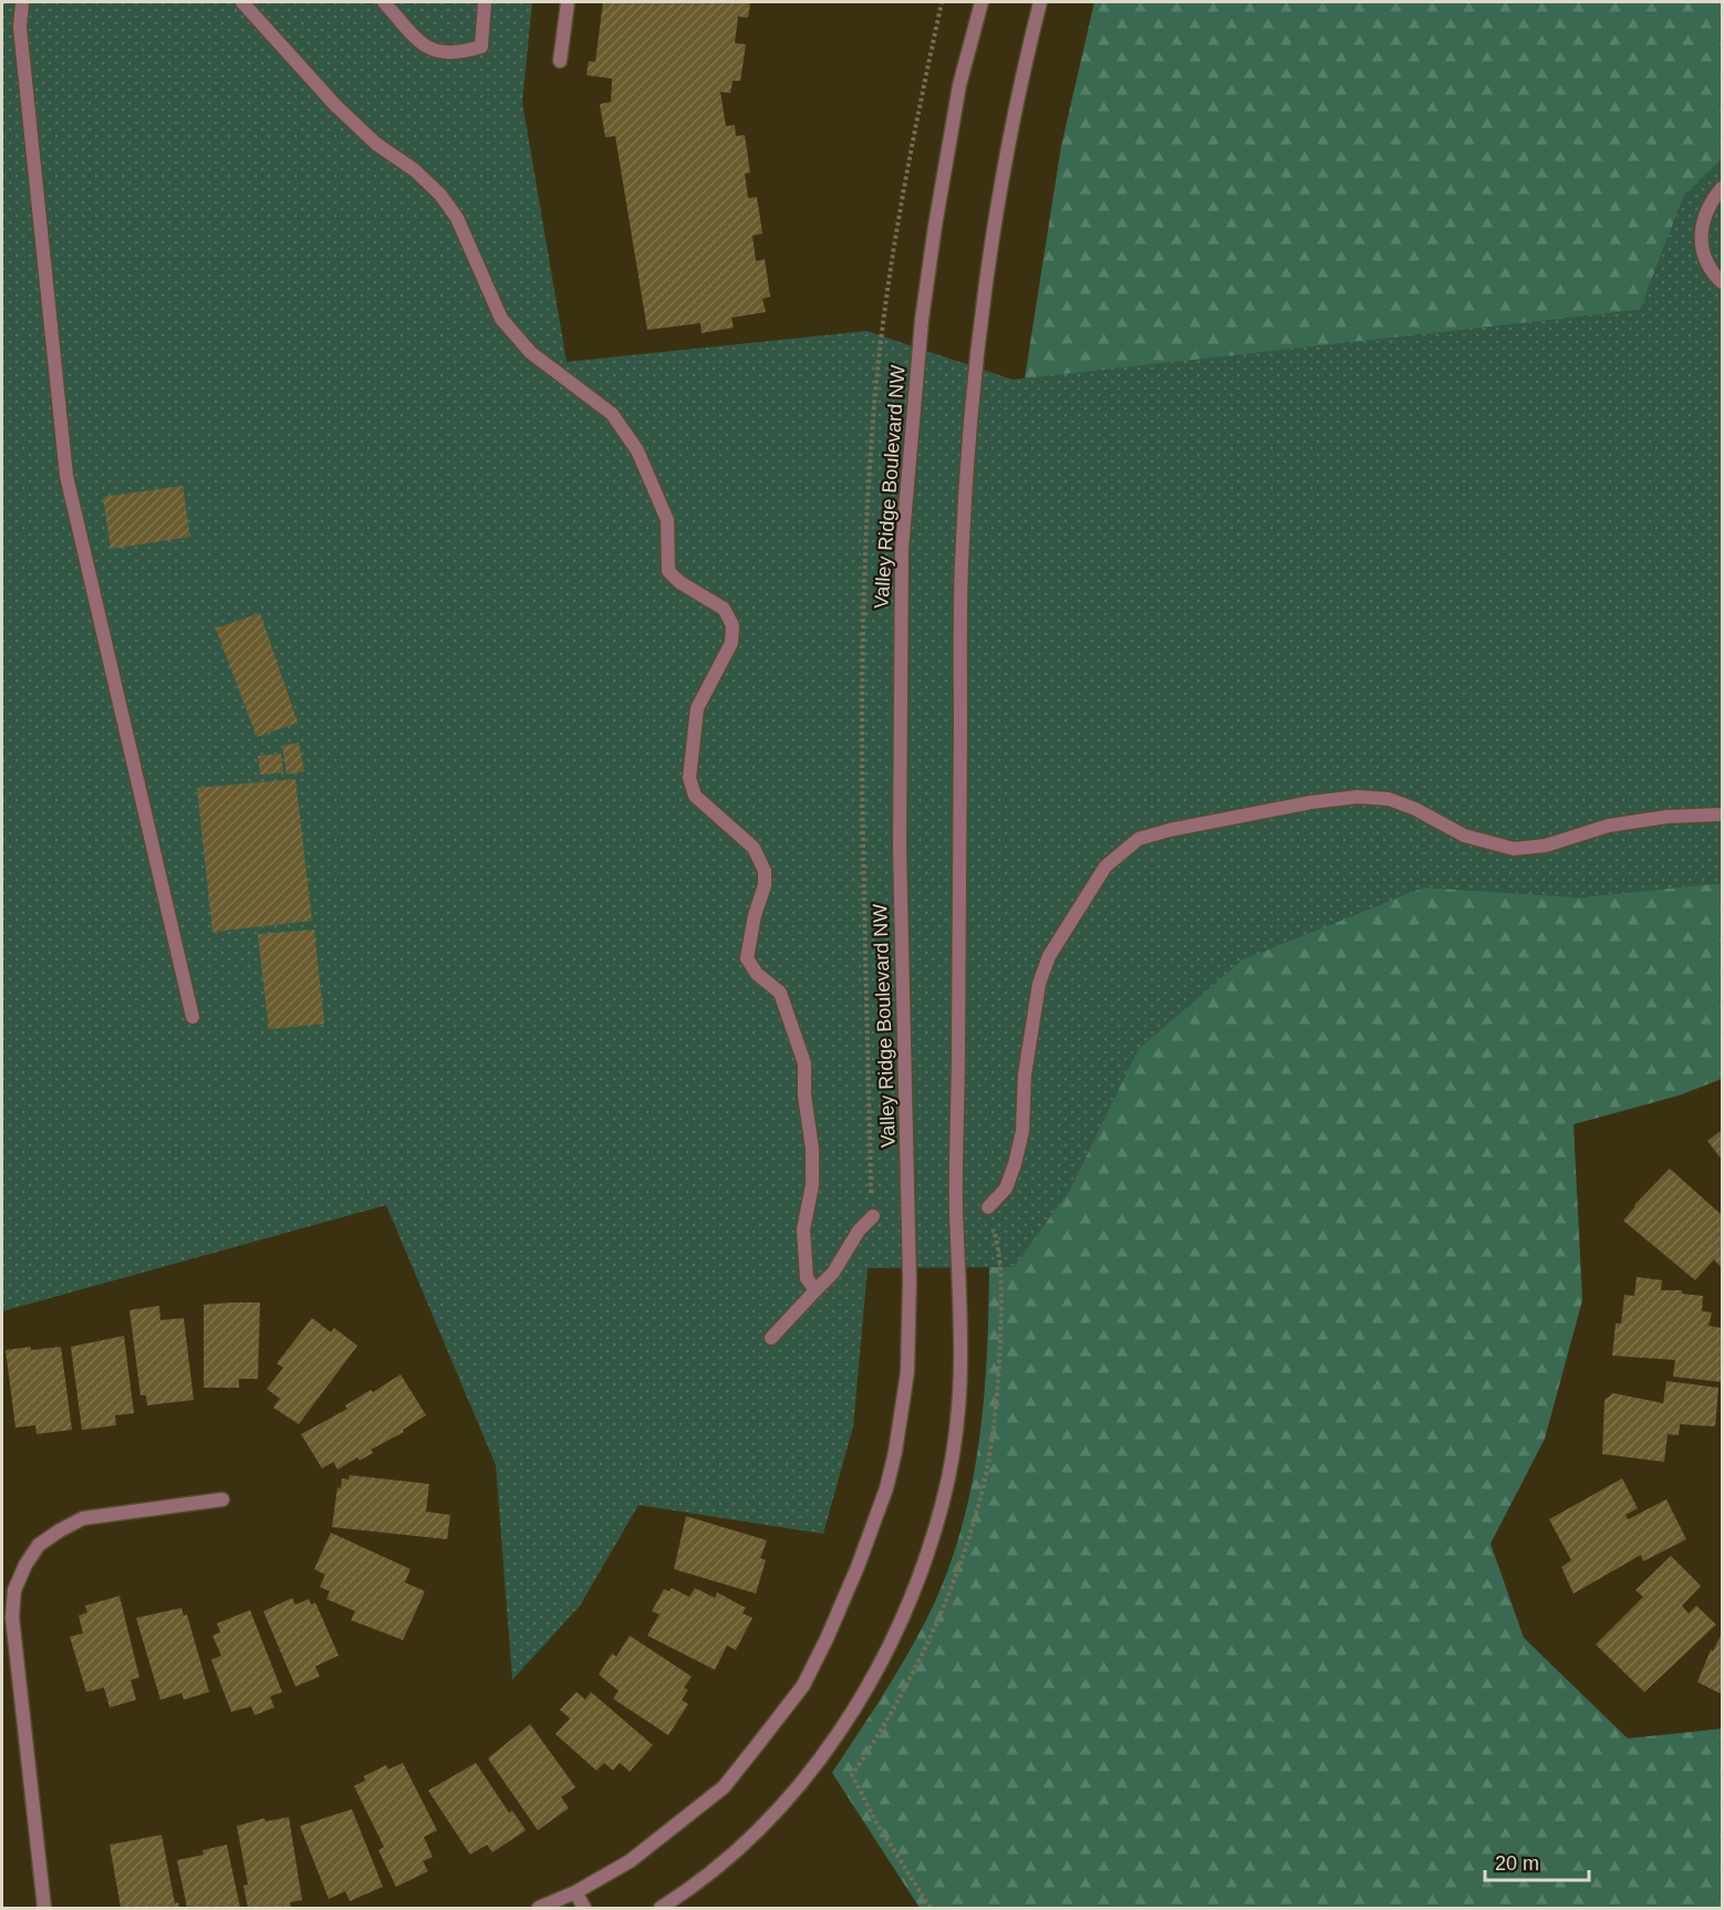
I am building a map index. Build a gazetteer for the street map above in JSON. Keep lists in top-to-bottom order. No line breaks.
{"streets":{"street":["Valley Ridge Boulevard NW"]},"scale_bar":"20 m"}
